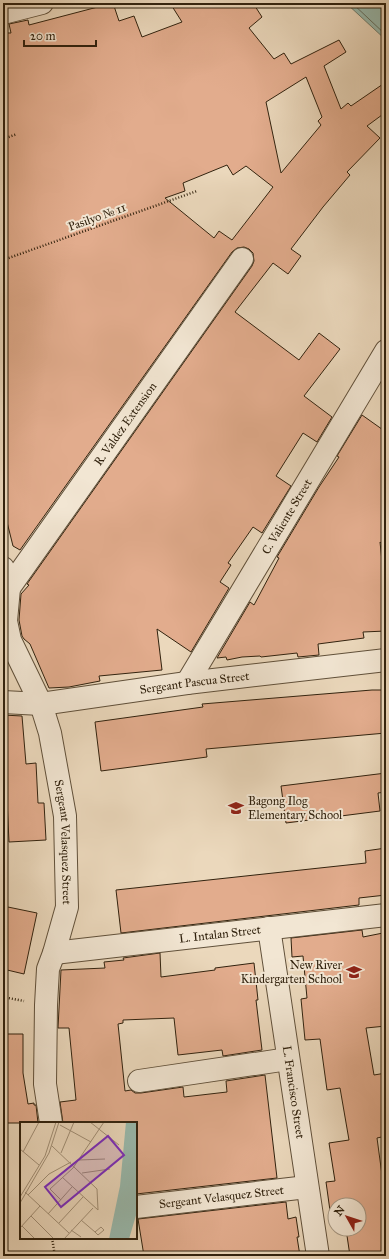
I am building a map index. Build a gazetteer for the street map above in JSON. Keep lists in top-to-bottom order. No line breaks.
{"streets":{"street":["R. Valdez Extension","C. Valiente Street","Sergeant Pascua Street","Sergeant Velasquez Street","L. Intalan Street","L. Francisco Street"],"path":["Pasilyo № 11"]},"crossings":[["R. Valdez Extension","Sergeant Velasquez Street"],["C. Valiente Street","Sergeant Pascua Street"],["Sergeant Pascua Street","Sergeant Velasquez Street"],["Sergeant Velasquez Street","L. Intalan Street"],["Sergeant Velasquez Street","L. Francisco Street"],["L. Intalan Street","L. Francisco Street"]],"places":{"school or university":["Bagong Ilog Elementary School","New River Kindergarten School"]},"scale_bar":"20 m","north":"top left"}
